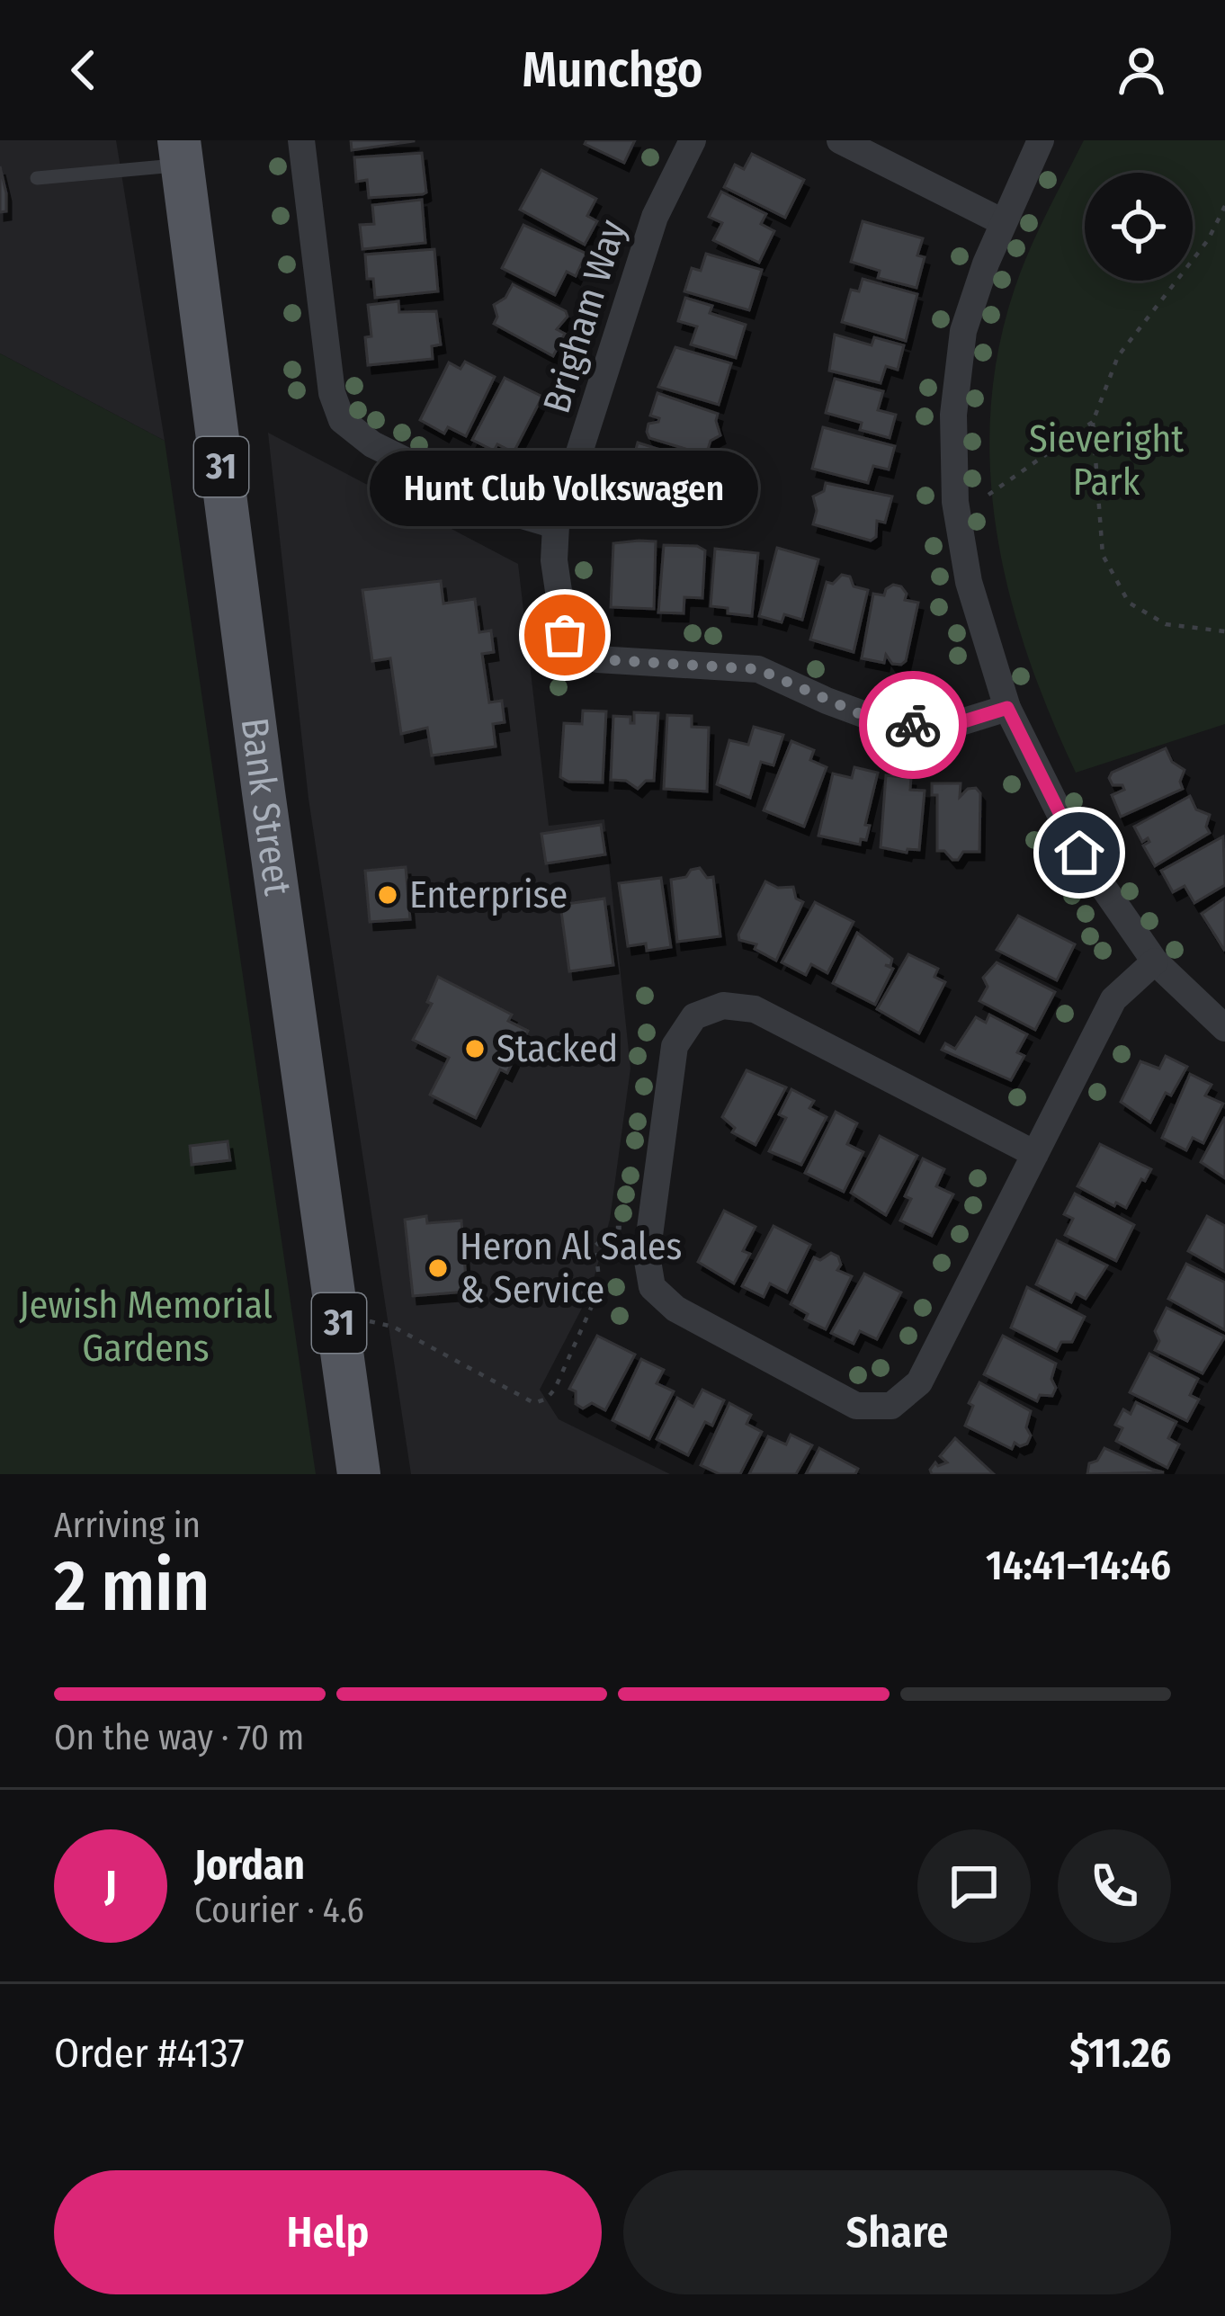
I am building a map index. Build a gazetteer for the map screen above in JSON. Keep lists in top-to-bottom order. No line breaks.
{"streets":{"main road":["31","Bank Street"],"street":["Brigham Way"]},"parks":["Sieveright Park","Jewish Memorial Gardens"],"places":["Hunt Club Volkswagen","Enterprise","Stacked","Heron Al Sales & Service"],"page":{"header":"Munchgo","bubble":"Hunt Club Volkswagen","heading":["2 min","Arriving in","14:41–14:46"],"panel":["Jordan","Courier · 4.6","Order #4137","$11.26"],"bar":"On the way · 70 m","round":"J","buttons":["Help","Share"]}}
